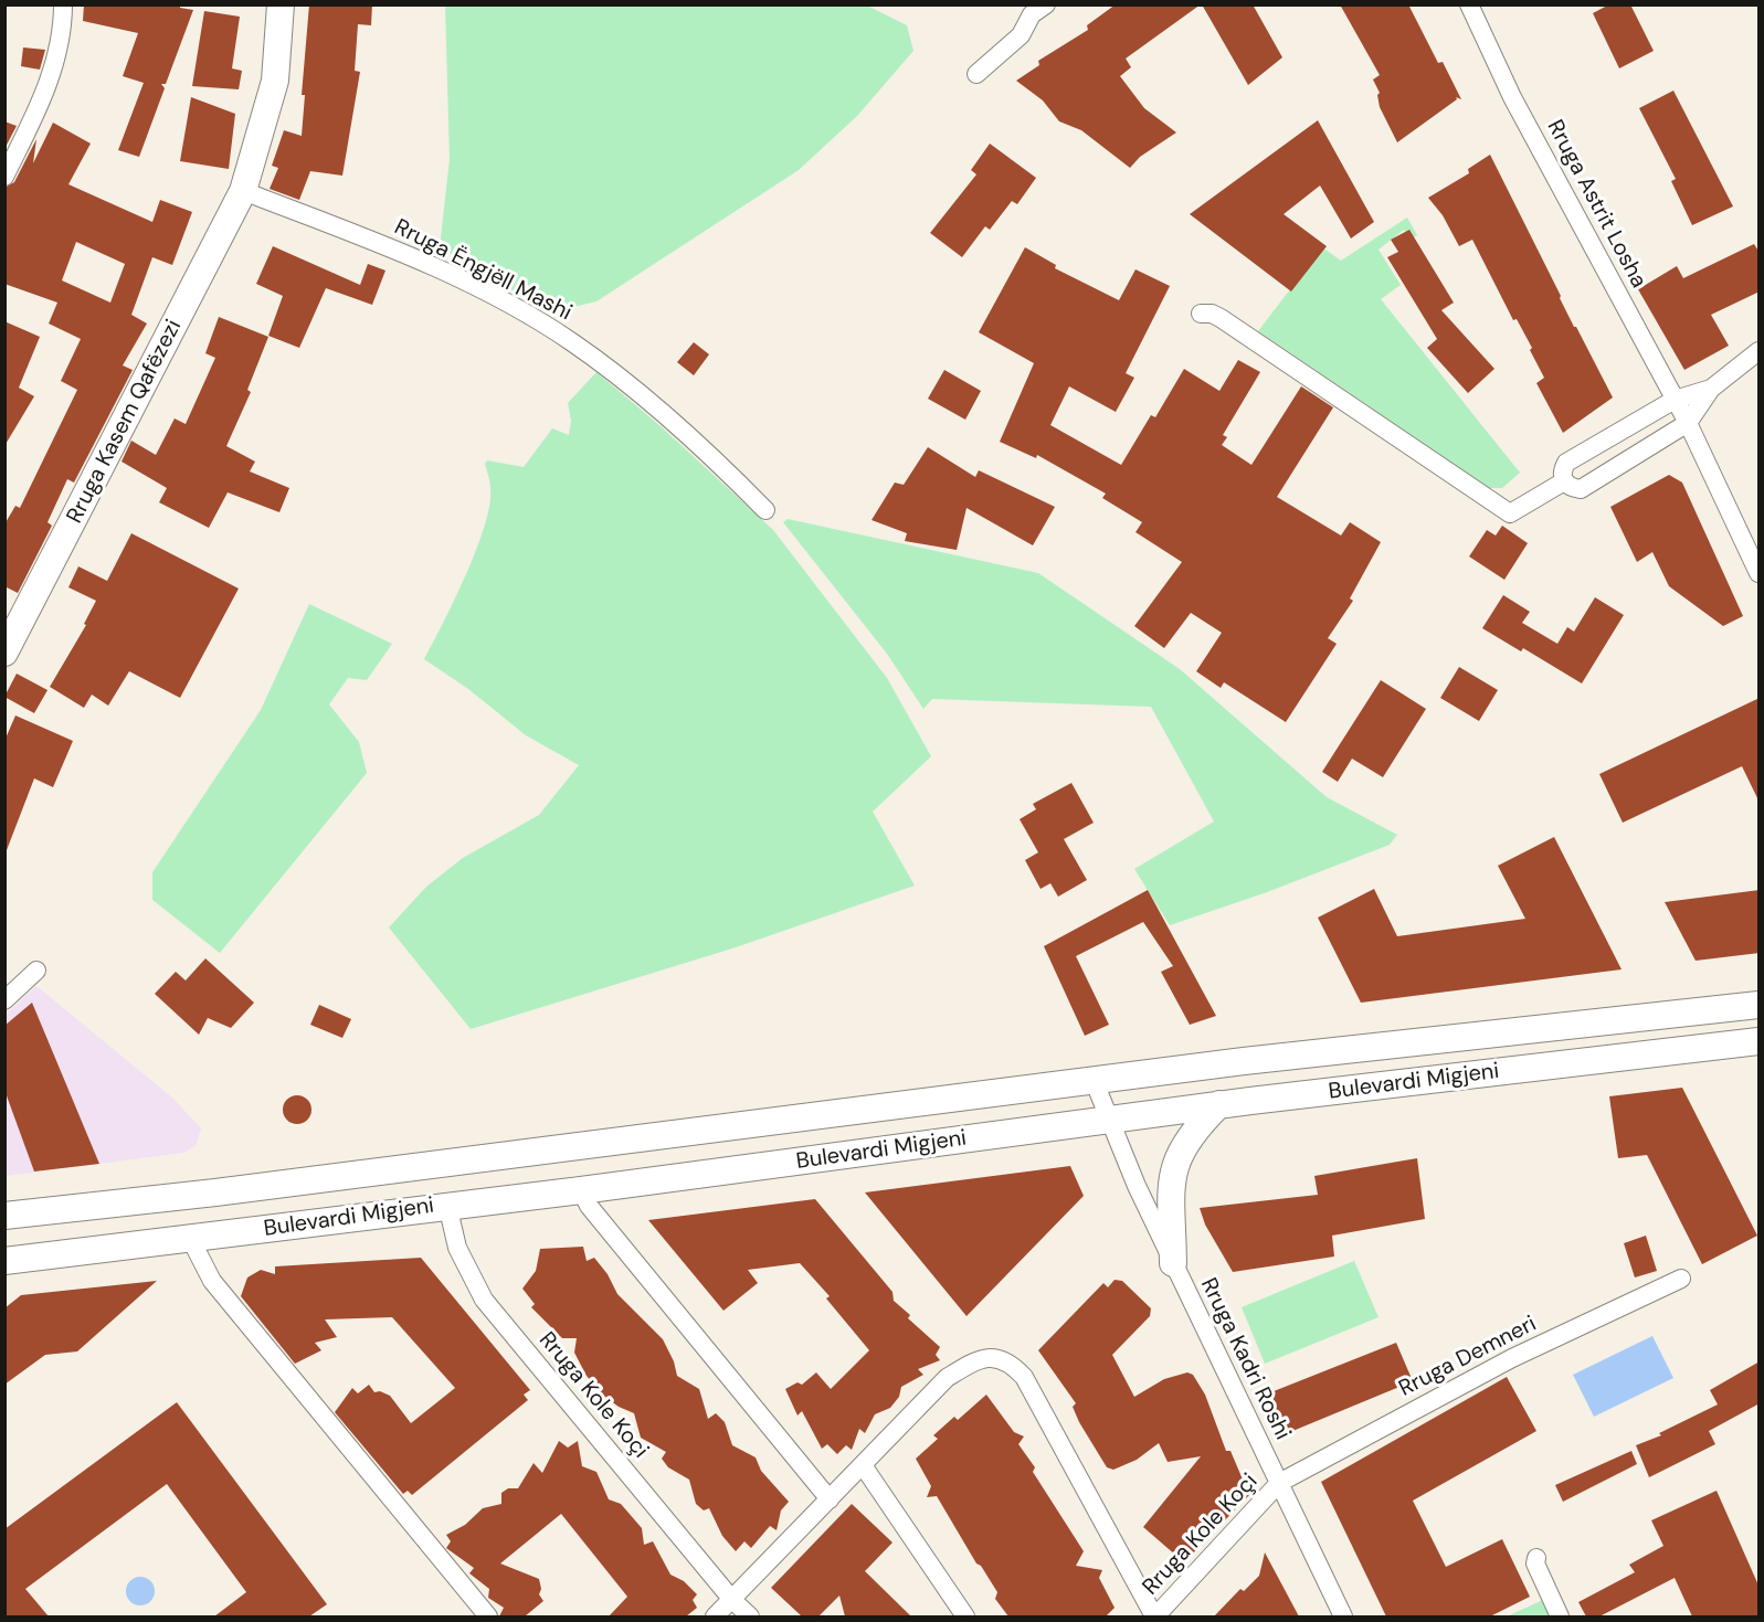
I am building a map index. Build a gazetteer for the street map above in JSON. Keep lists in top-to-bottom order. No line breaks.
{"streets":{"main road":["Rruga Kasem Qafëzezi","Bulevardi Migjeni"],"street":["Rruga Astrit Losha","Rruga Ëngjëll Mashi","Rruga Demneri","Rruga Kadri Roshi","Rruga Kole Koçi"]},"crossings":[["Rruga Ëngjëll Mashi","Rruga Kasem Qafëzezi"],["Bulevardi Migjeni","Rruga Kadri Roshi"],["Bulevardi Migjeni","Rruga Kole Koçi"],["Rruga Demneri","Rruga Kadri Roshi"],["Rruga Demneri","Rruga Kole Koçi"],["Rruga Kadri Roshi","Rruga Kole Koçi"]]}
